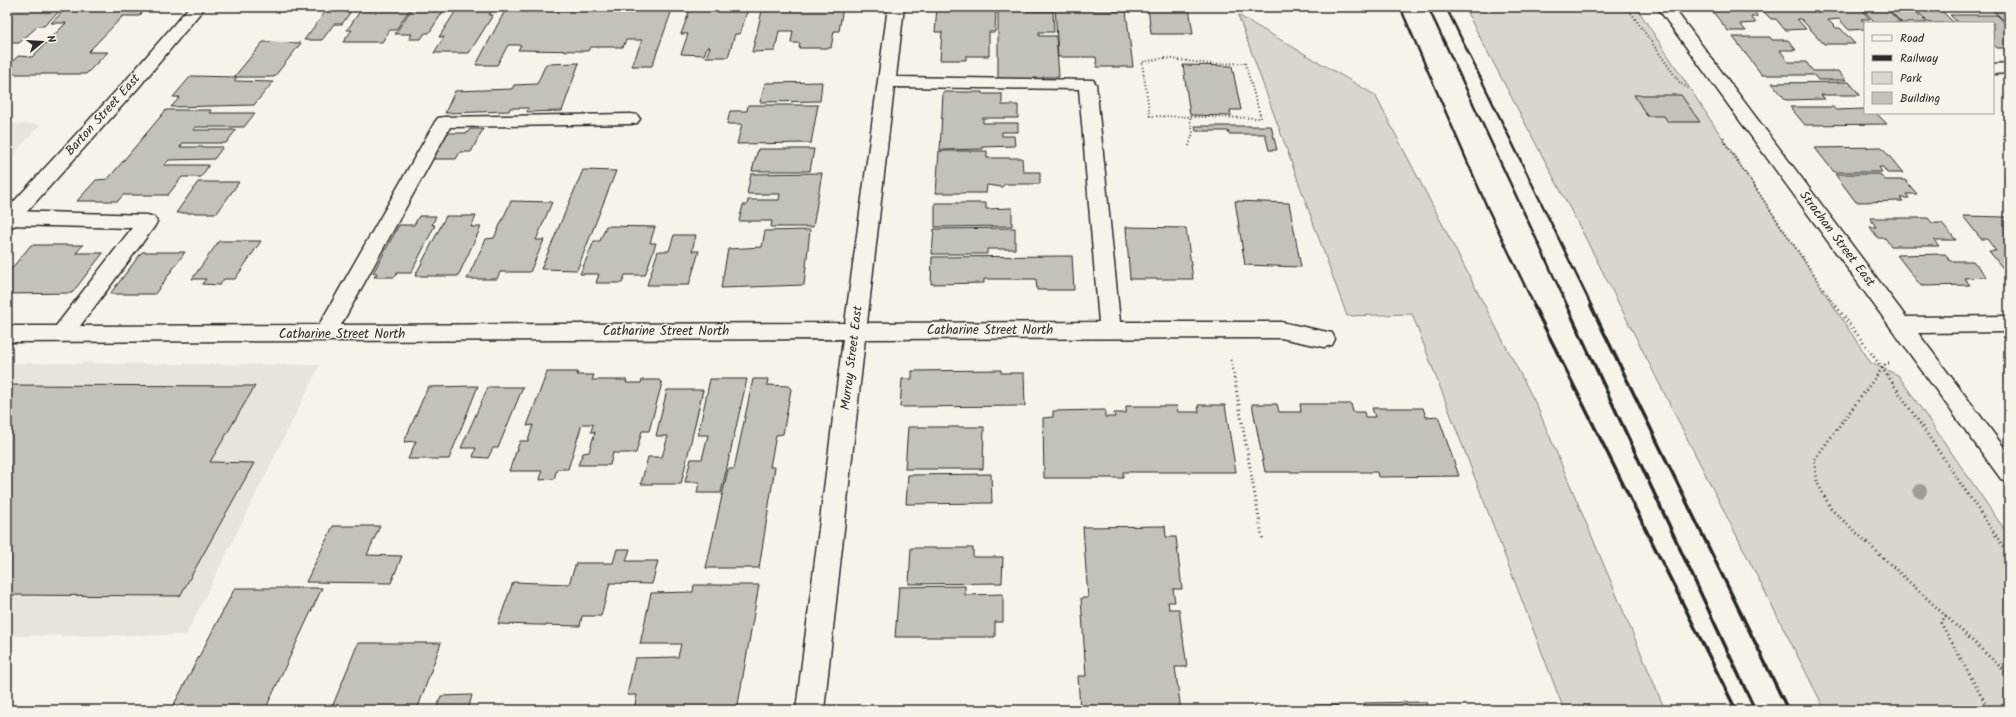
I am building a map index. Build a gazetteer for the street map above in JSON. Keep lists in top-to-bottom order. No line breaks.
{"streets":{"street":["Barton Street East","Strachan Street East","Catharine Street North","Murray Street East"]},"crossings":[["Catharine Street North","Murray Street East"]],"legend":["Road","Railway","Park","Building"],"north":"right"}
